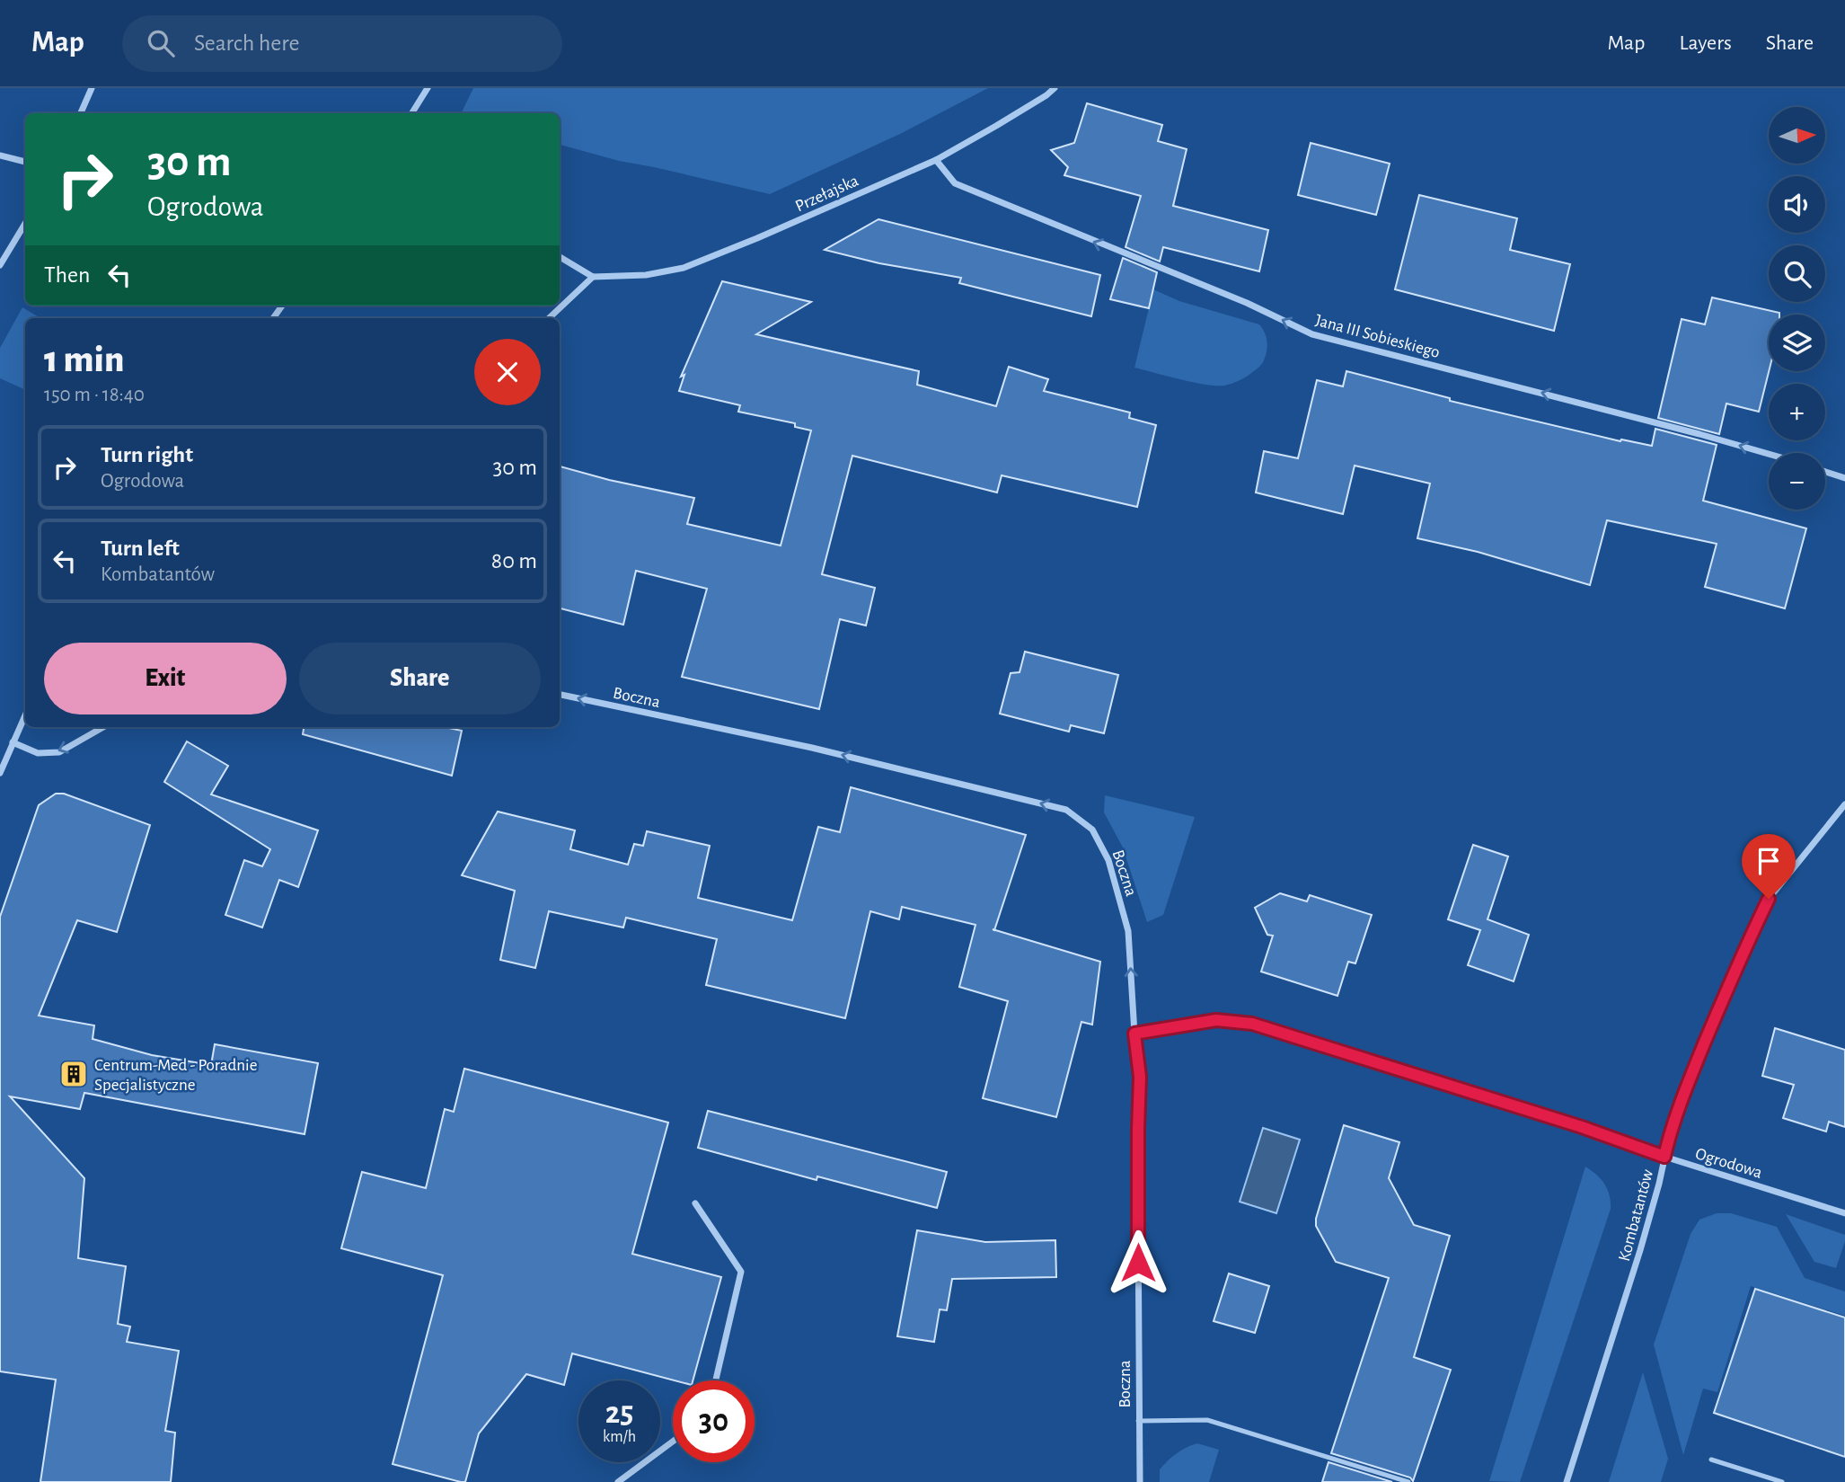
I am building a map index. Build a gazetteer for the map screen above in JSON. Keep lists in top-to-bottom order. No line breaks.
{"streets":{"street":["Przełajska","Jana III Sobieskiego","Boczna","Ogrodowa","Kombatantów"]},"crossings":[["Przełajska","Jana III Sobieskiego"],["Boczna","Ogrodowa"],["Ogrodowa","Kombatantów"]],"one_way":["Jana III Sobieskiego","Boczna"],"places":{"building":["Centrum-Med - Poradnie Specjalistyczne"]},"north":"right","page":{"header":"Map","search":"Search here","nav":["Map","Layers","Share"],"map_buttons":["+","−"],"turn":["30 m","Ogrodowa"],"then":"Then","heading":["1 min","150 m · 18:40"],"list":[{"name":"Turn right","note":"Ogrodowa","value":"30 m"},{"name":"Turn left","note":"Kombatantów","value":"80 m"}],"buttons":["Exit","Share"],"speed":"25 km/h","limit":"30"}}
